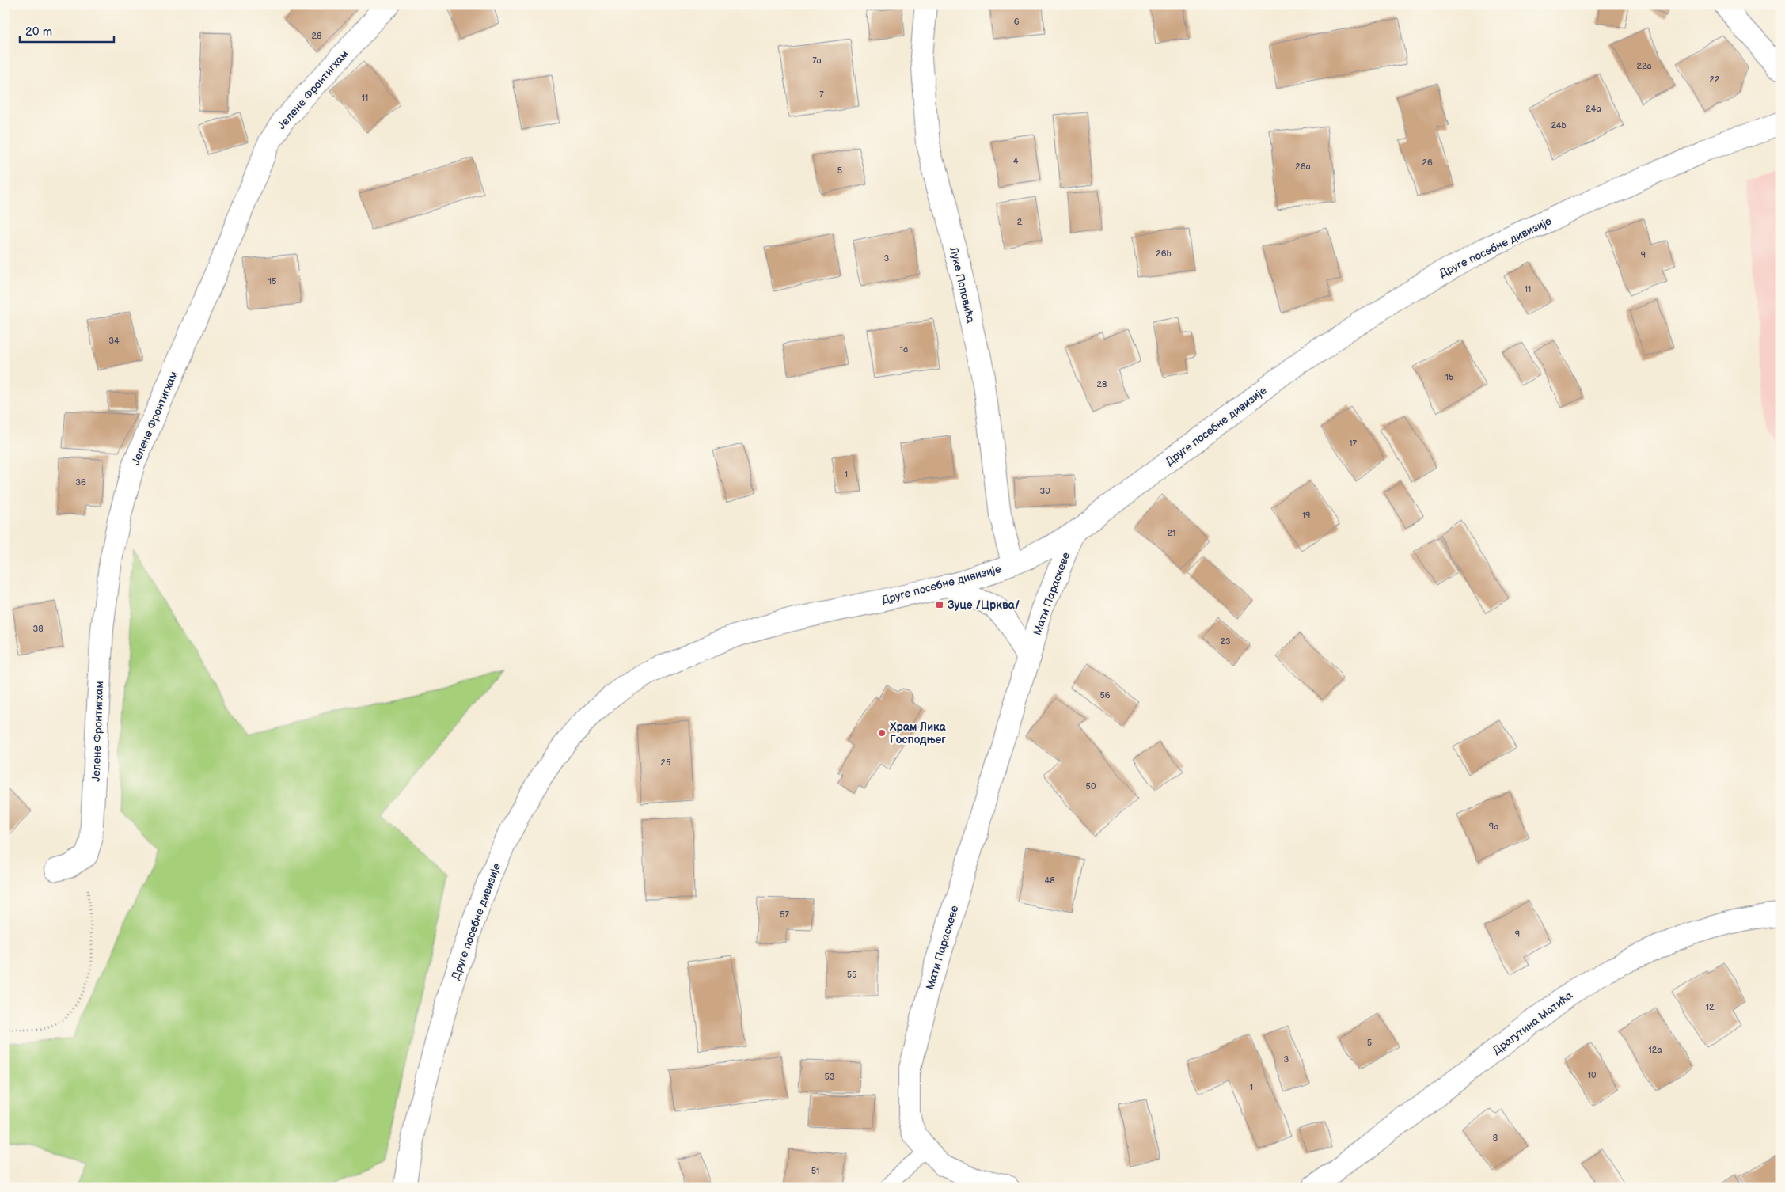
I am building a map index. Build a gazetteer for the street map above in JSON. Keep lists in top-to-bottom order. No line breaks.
{"streets":{"street":["Јелене Фронтигхам","Друге посебне дивизије","Луке Поповића","Мати Параскеве","Драгутина Матића"]},"crossings":[["Друге посебне дивизије","Луке Поповића"],["Друге посебне дивизије","Мати Параскеве"]],"places":{"transit":["Зуце /Црква/"],"other":["Храм Лика Господњег"]},"house_numbers":["6","28","7a","22a","22","7","11","24a","24b","4","26","26a","5","2","26b","9","3","15","11","34","1a","15","28","17","1","36","30","19","21","38","23","56","25","50","9a","48","57","9","55","12","5","12a","3","10","53","1","8","51"],"scale_bar":"20 m"}
